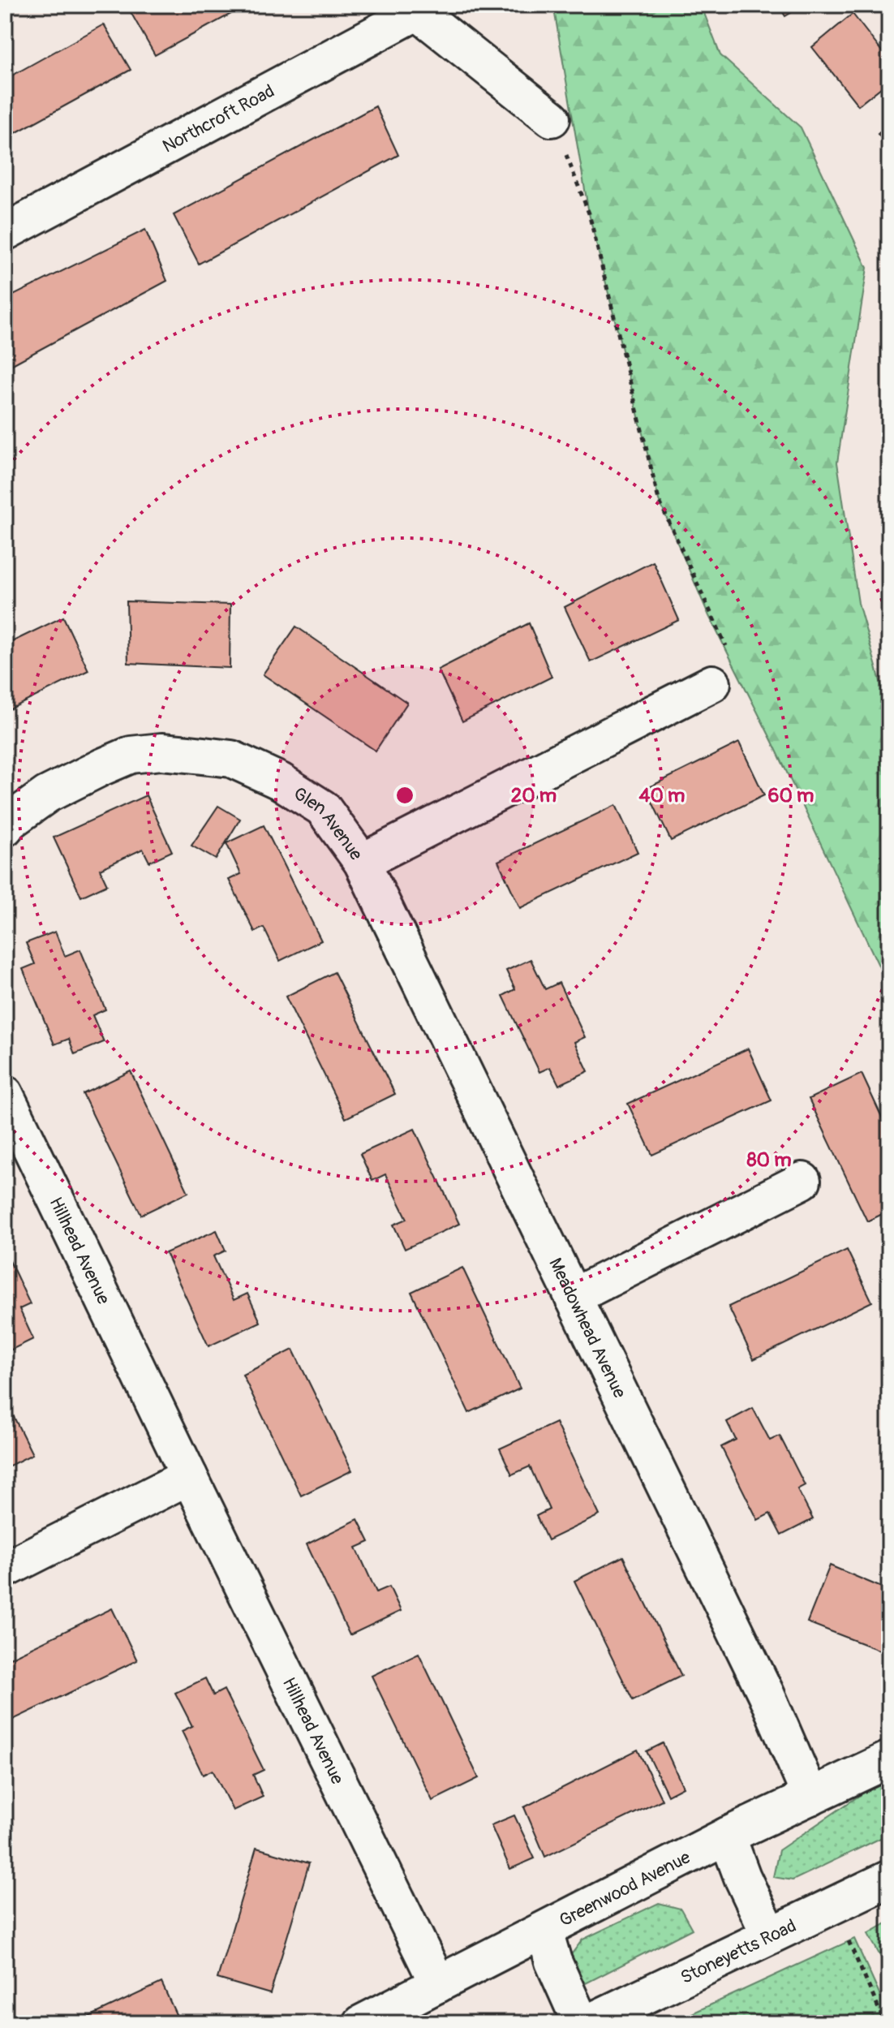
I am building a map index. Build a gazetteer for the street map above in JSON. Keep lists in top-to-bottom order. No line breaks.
{"streets":{"street":["Northcroft Road","Glen Avenue","Hillhead Avenue","Meadowhead Avenue","Greenwood Avenue","Stoneyetts Road"]},"crossings":[["Glen Avenue","Meadowhead Avenue"],["Hillhead Avenue","Greenwood Avenue"],["Meadowhead Avenue","Greenwood Avenue"]],"rings":["20 m","40 m","60 m","80 m"]}
